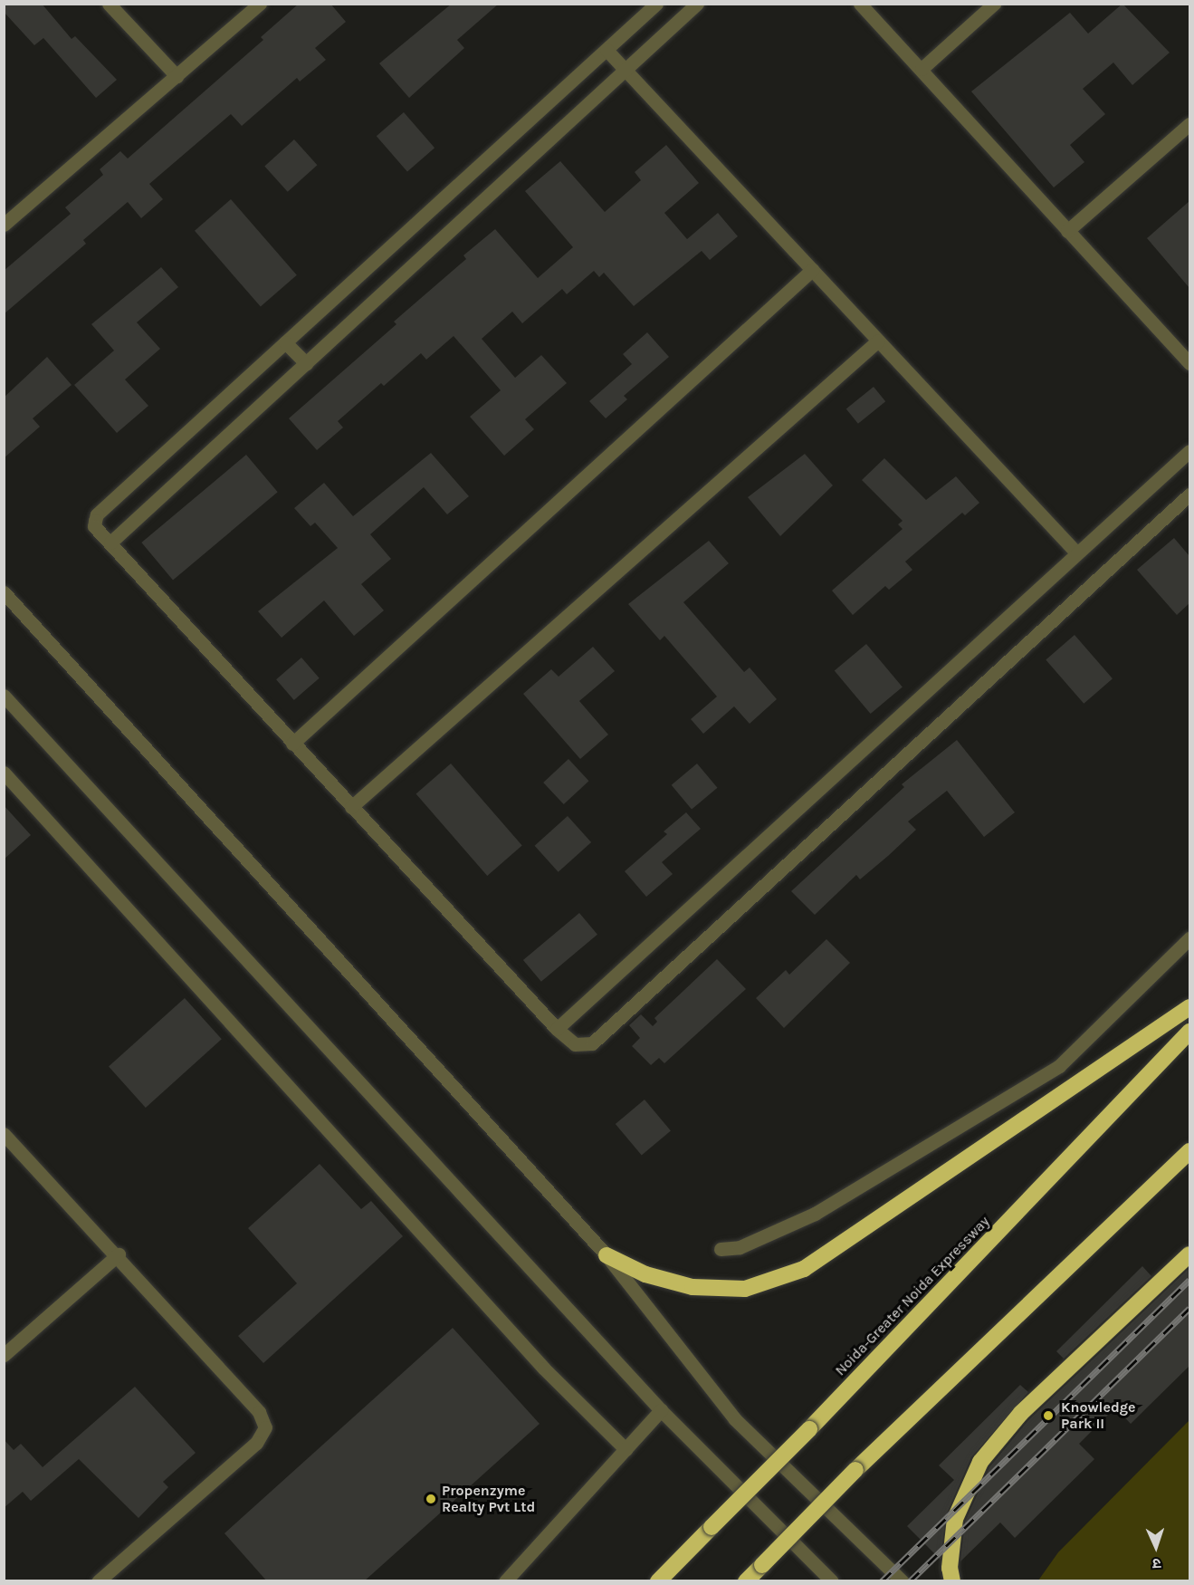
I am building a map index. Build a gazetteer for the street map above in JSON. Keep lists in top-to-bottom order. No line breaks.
{"streets":{"highway":["Noida-Greater Noida Expressway"]},"places":["Knowledge Park II","Propenzyme Realty Pvt Ltd"],"north":"bottom"}
